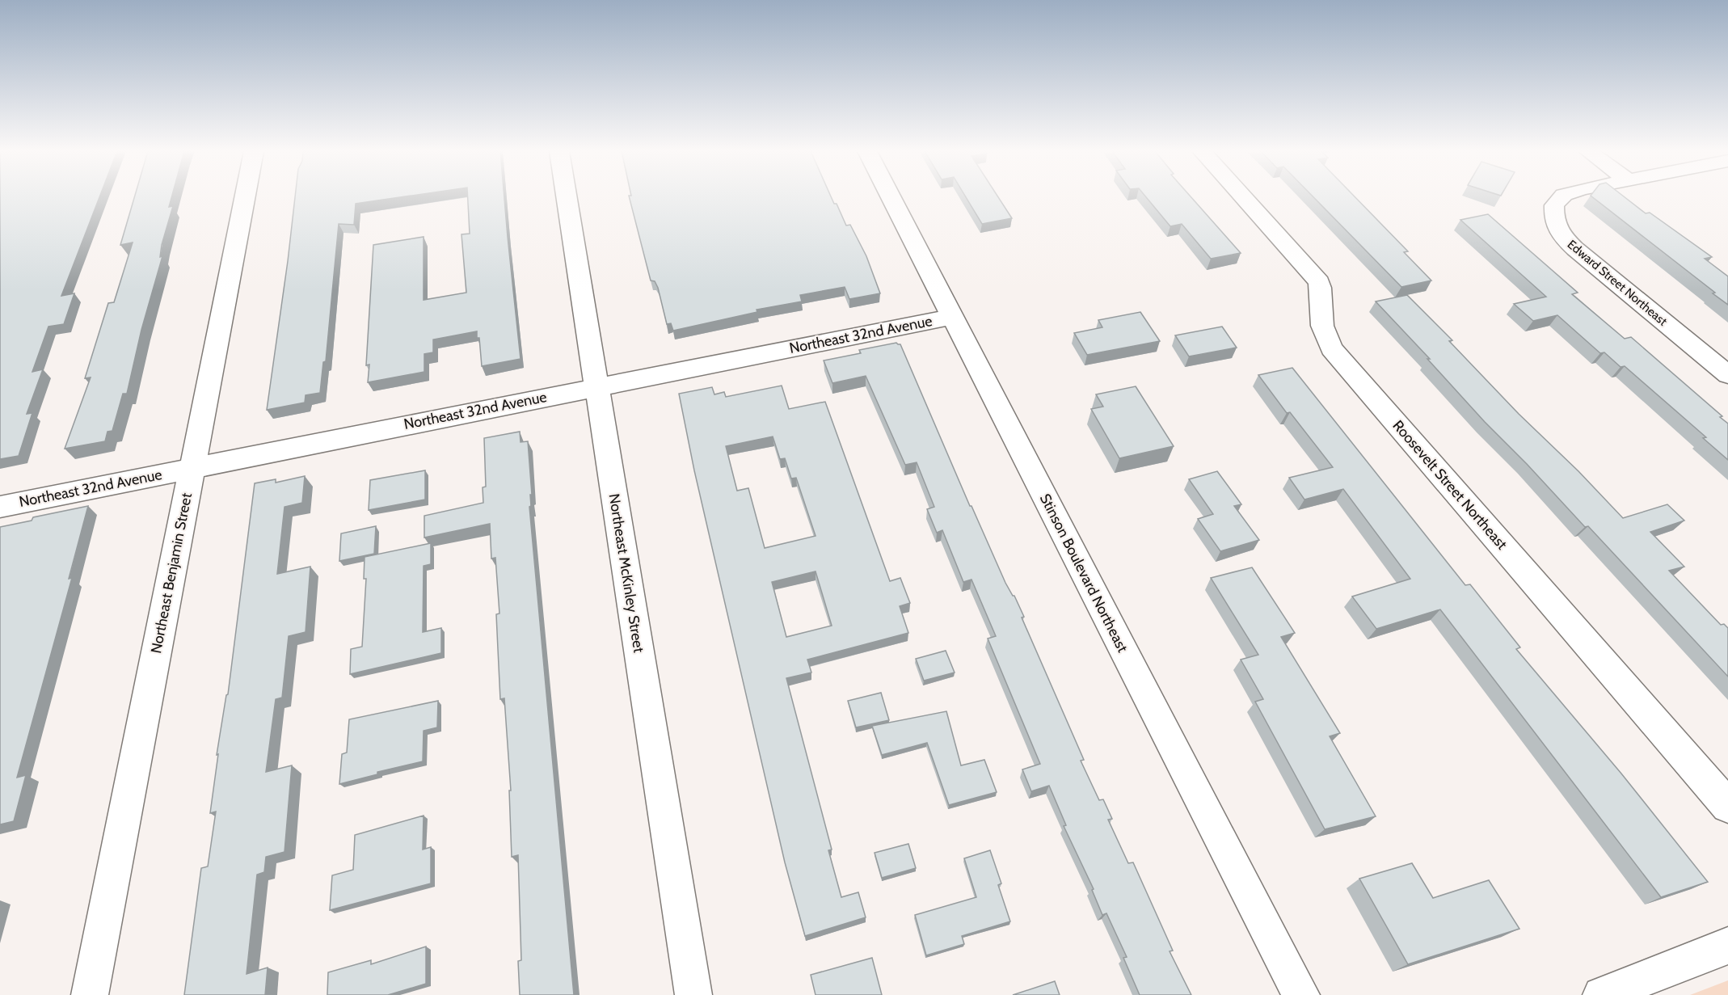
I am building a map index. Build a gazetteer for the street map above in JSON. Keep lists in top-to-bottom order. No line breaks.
{"streets":{"street":["Edward Street Northeast","Northeast 32nd Avenue","Roosevelt Street Northeast","Northeast Benjamin Street","Northeast McKinley Street","Stinson Boulevard Northeast"]},"crossings":[["Northeast 32nd Avenue","Northeast Benjamin Street"],["Northeast 32nd Avenue","Northeast McKinley Street"],["Northeast 32nd Avenue","Stinson Boulevard Northeast"]]}
